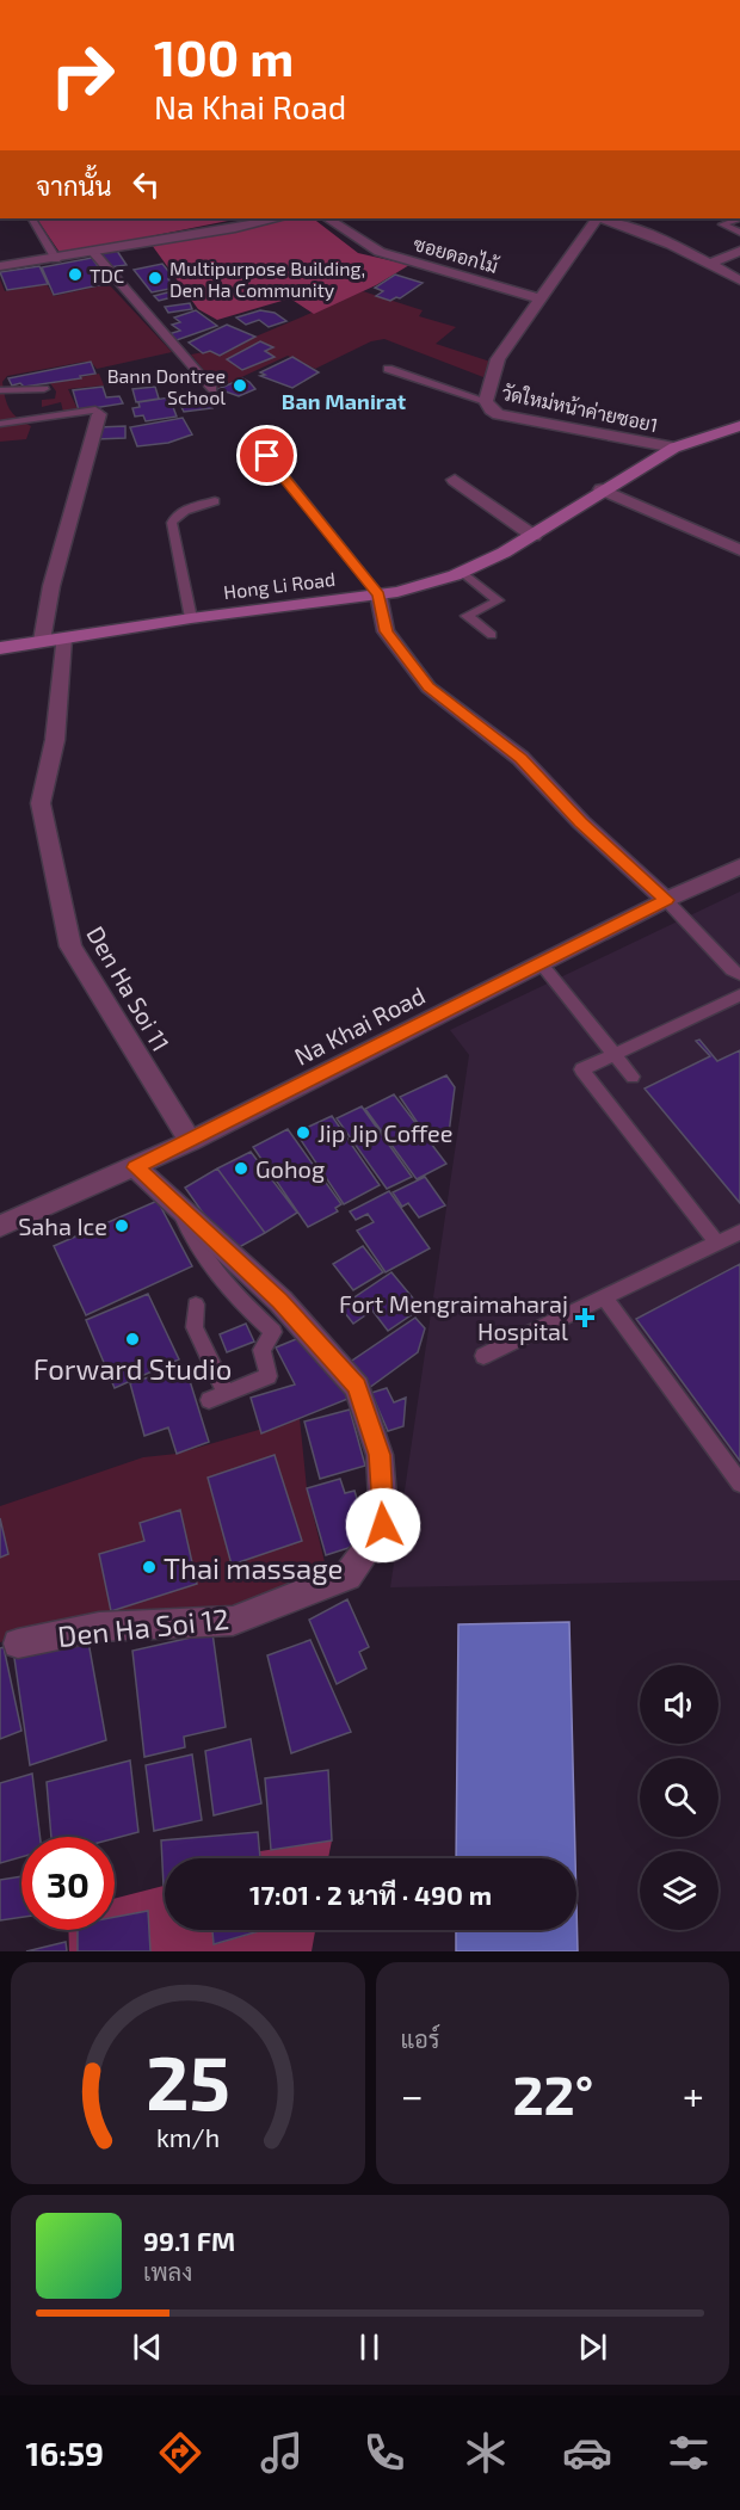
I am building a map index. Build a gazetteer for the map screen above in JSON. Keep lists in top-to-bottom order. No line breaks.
{"streets":{"street":["ซอยดอกไม้","วัดใหม่หน้าค่ายซอย1","Hong Li Road","Den Ha Soi 11","Na Khai Road","Den Ha Soi 12"]},"crossings":[["ซอยดอกไม้","วัดใหม่หน้าค่ายซอย1"],["วัดใหม่หน้าค่ายซอย1","Hong Li Road"],["Hong Li Road","Den Ha Soi 11"],["Den Ha Soi 11","Na Khai Road"],["Na Khai Road","Den Ha Soi 12"]],"districts":["Ban Manirat"],"places":{"other":["TDC","Multipurpose Building, Den Ha Community","Bann Dontree School","Jip Jip Coffee","Gohog","Saha Ice","Forward Studio","Thai massage"],"health":["Fort Mengraimaharaj Hospital"]},"page":{"turn":["100 m","Na Khai Road"],"then":"จากนั้น","limit":"30","trip":"17:01 · 2 นาที · 490 m","tile":"แอร์","heat":["−","22°","+"],"song":["99.1 FM","เพลง"],"tabs":"16:59","gauge":["25","km/h"]}}
